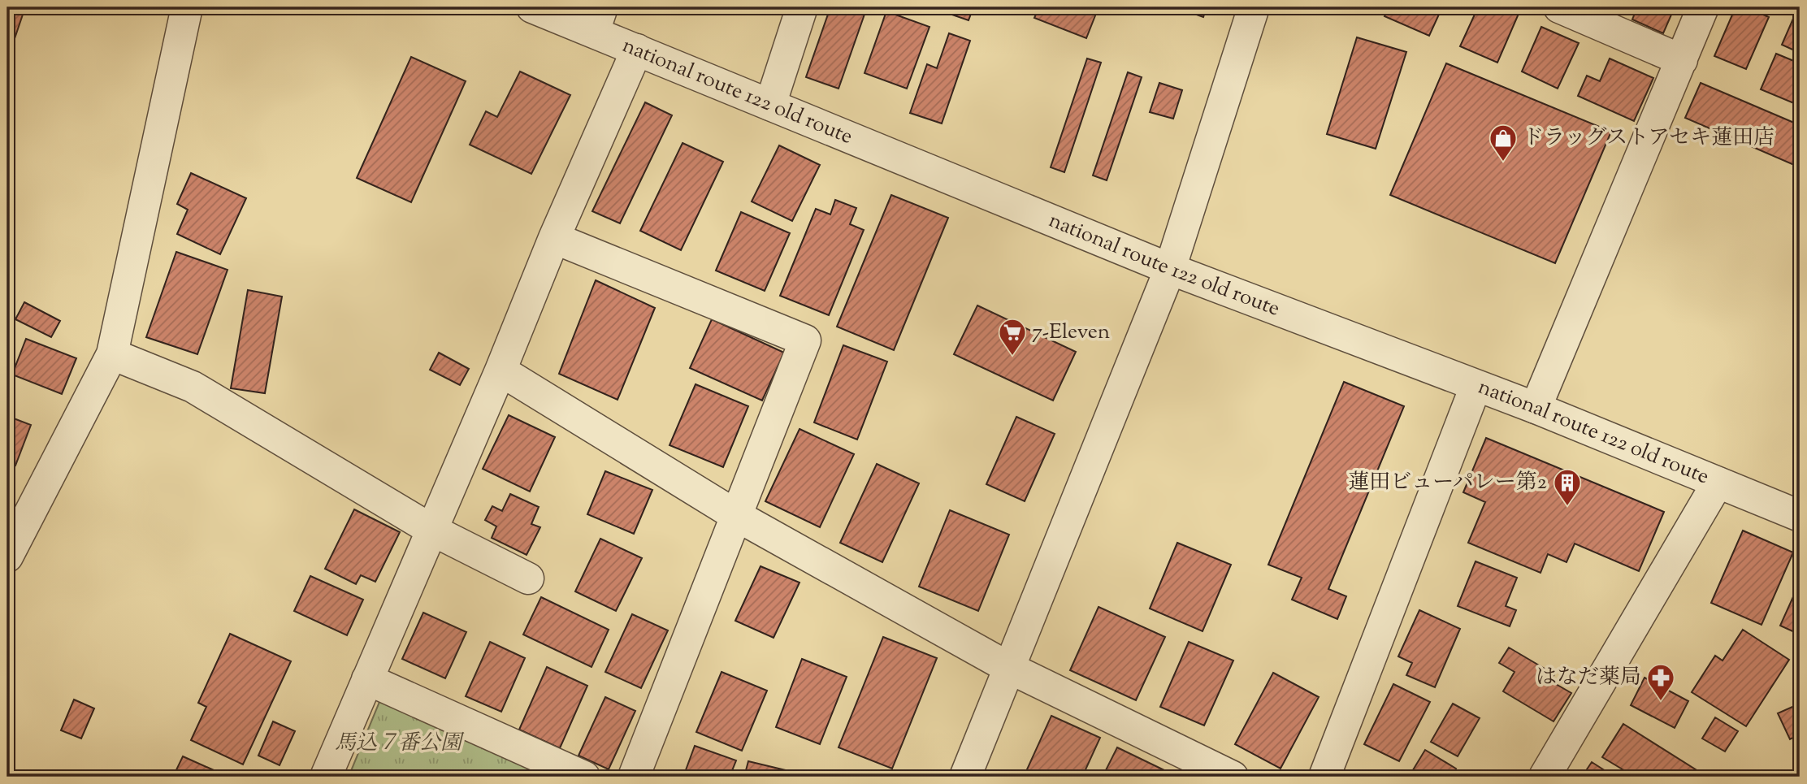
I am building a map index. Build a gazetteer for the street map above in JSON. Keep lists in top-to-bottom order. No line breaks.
{"streets":{"street":["national route 122 old route"]},"parks":["馬込７番公園"],"places":{"shop":["ドラッグストアセキ蓮田店"],"supermarket":["7-Eleven"],"building":["蓮田ビューパレー第2"],"pharmacy":["はなだ薬局"]}}
